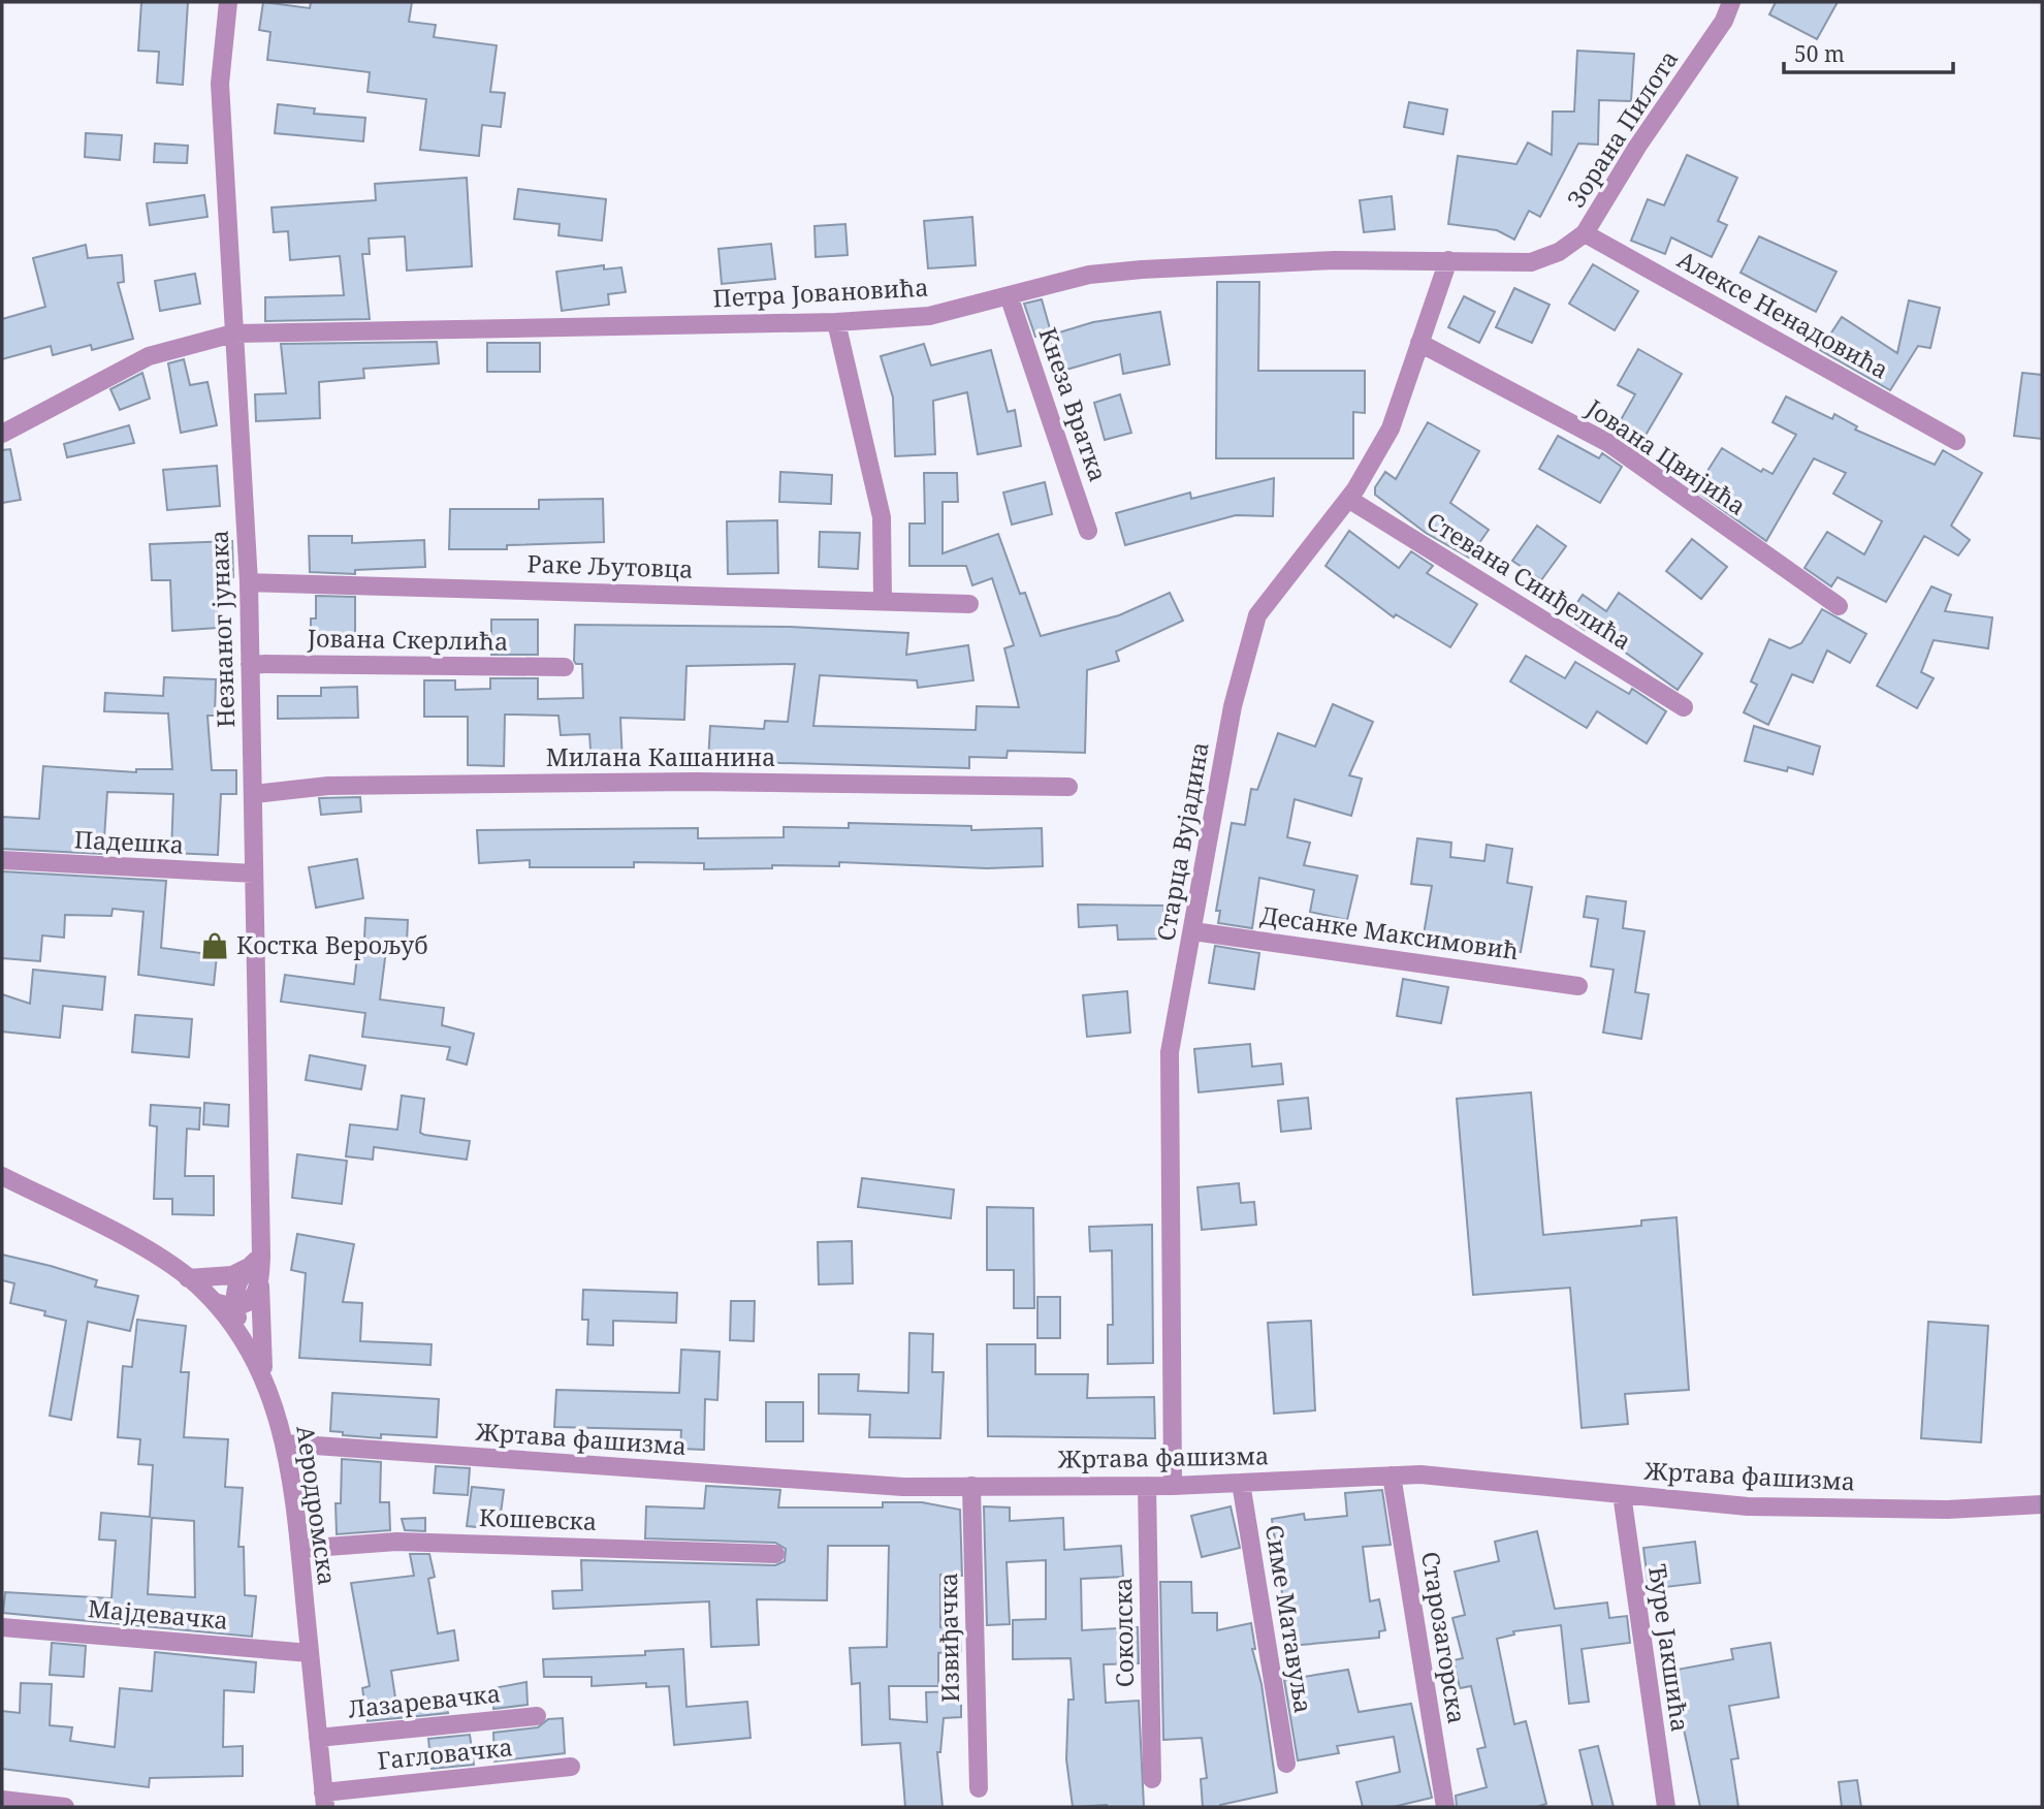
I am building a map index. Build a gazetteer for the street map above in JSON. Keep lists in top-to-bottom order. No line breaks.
{"streets":{"street":["Зорана Пилота","Петра Јовановића","Алексе Ненадовића","Кнеза Вратка","Јована Цвијића","Раке Љутовца","Стевана Синђелића","Незнаног јунака","Јована Скерлића","Милана Кашанина","Старца Вујадина","Падешка","Десанке Максимовић","Жртава фашизма","Аеродромска","Кошевска","Мајдевачка","Симе Матавуља","Соколска","Извиђачка","Старозагорска","Ђуре Јакшића","Лазаревачка","Гагловачка"]},"crossings":[["Зорана Пилота","Петра Јовановића"],["Зорана Пилота","Алексе Ненадовића"],["Зорана Пилота","Старца Вујадина"],["Петра Јовановића","Кнеза Вратка"],["Петра Јовановића","Незнаног јунака"],["Петра Јовановића","Старца Вујадина"],["Јована Цвијића","Старца Вујадина"],["Раке Љутовца","Незнаног јунака"],["Стевана Синђелића","Старца Вујадина"],["Незнаног јунака","Јована Скерлића"],["Незнаног јунака","Милана Кашанина"],["Незнаног јунака","Падешка"],["Незнаног јунака","Аеродромска"],["Старца Вујадина","Десанке Максимовић"],["Старца Вујадина","Жртава фашизма"],["Жртава фашизма","Аеродромска"],["Жртава фашизма","Симе Матавуља"],["Жртава фашизма","Соколска"],["Жртава фашизма","Извиђачка"],["Жртава фашизма","Старозагорска"],["Жртава фашизма","Ђуре Јакшића"],["Аеродромска","Кошевска"],["Аеродромска","Мајдевачка"],["Аеродромска","Лазаревачка"],["Аеродромска","Гагловачка"]],"places":{"shop":["Костка Верољуб"]},"scale_bar":"50 m"}
